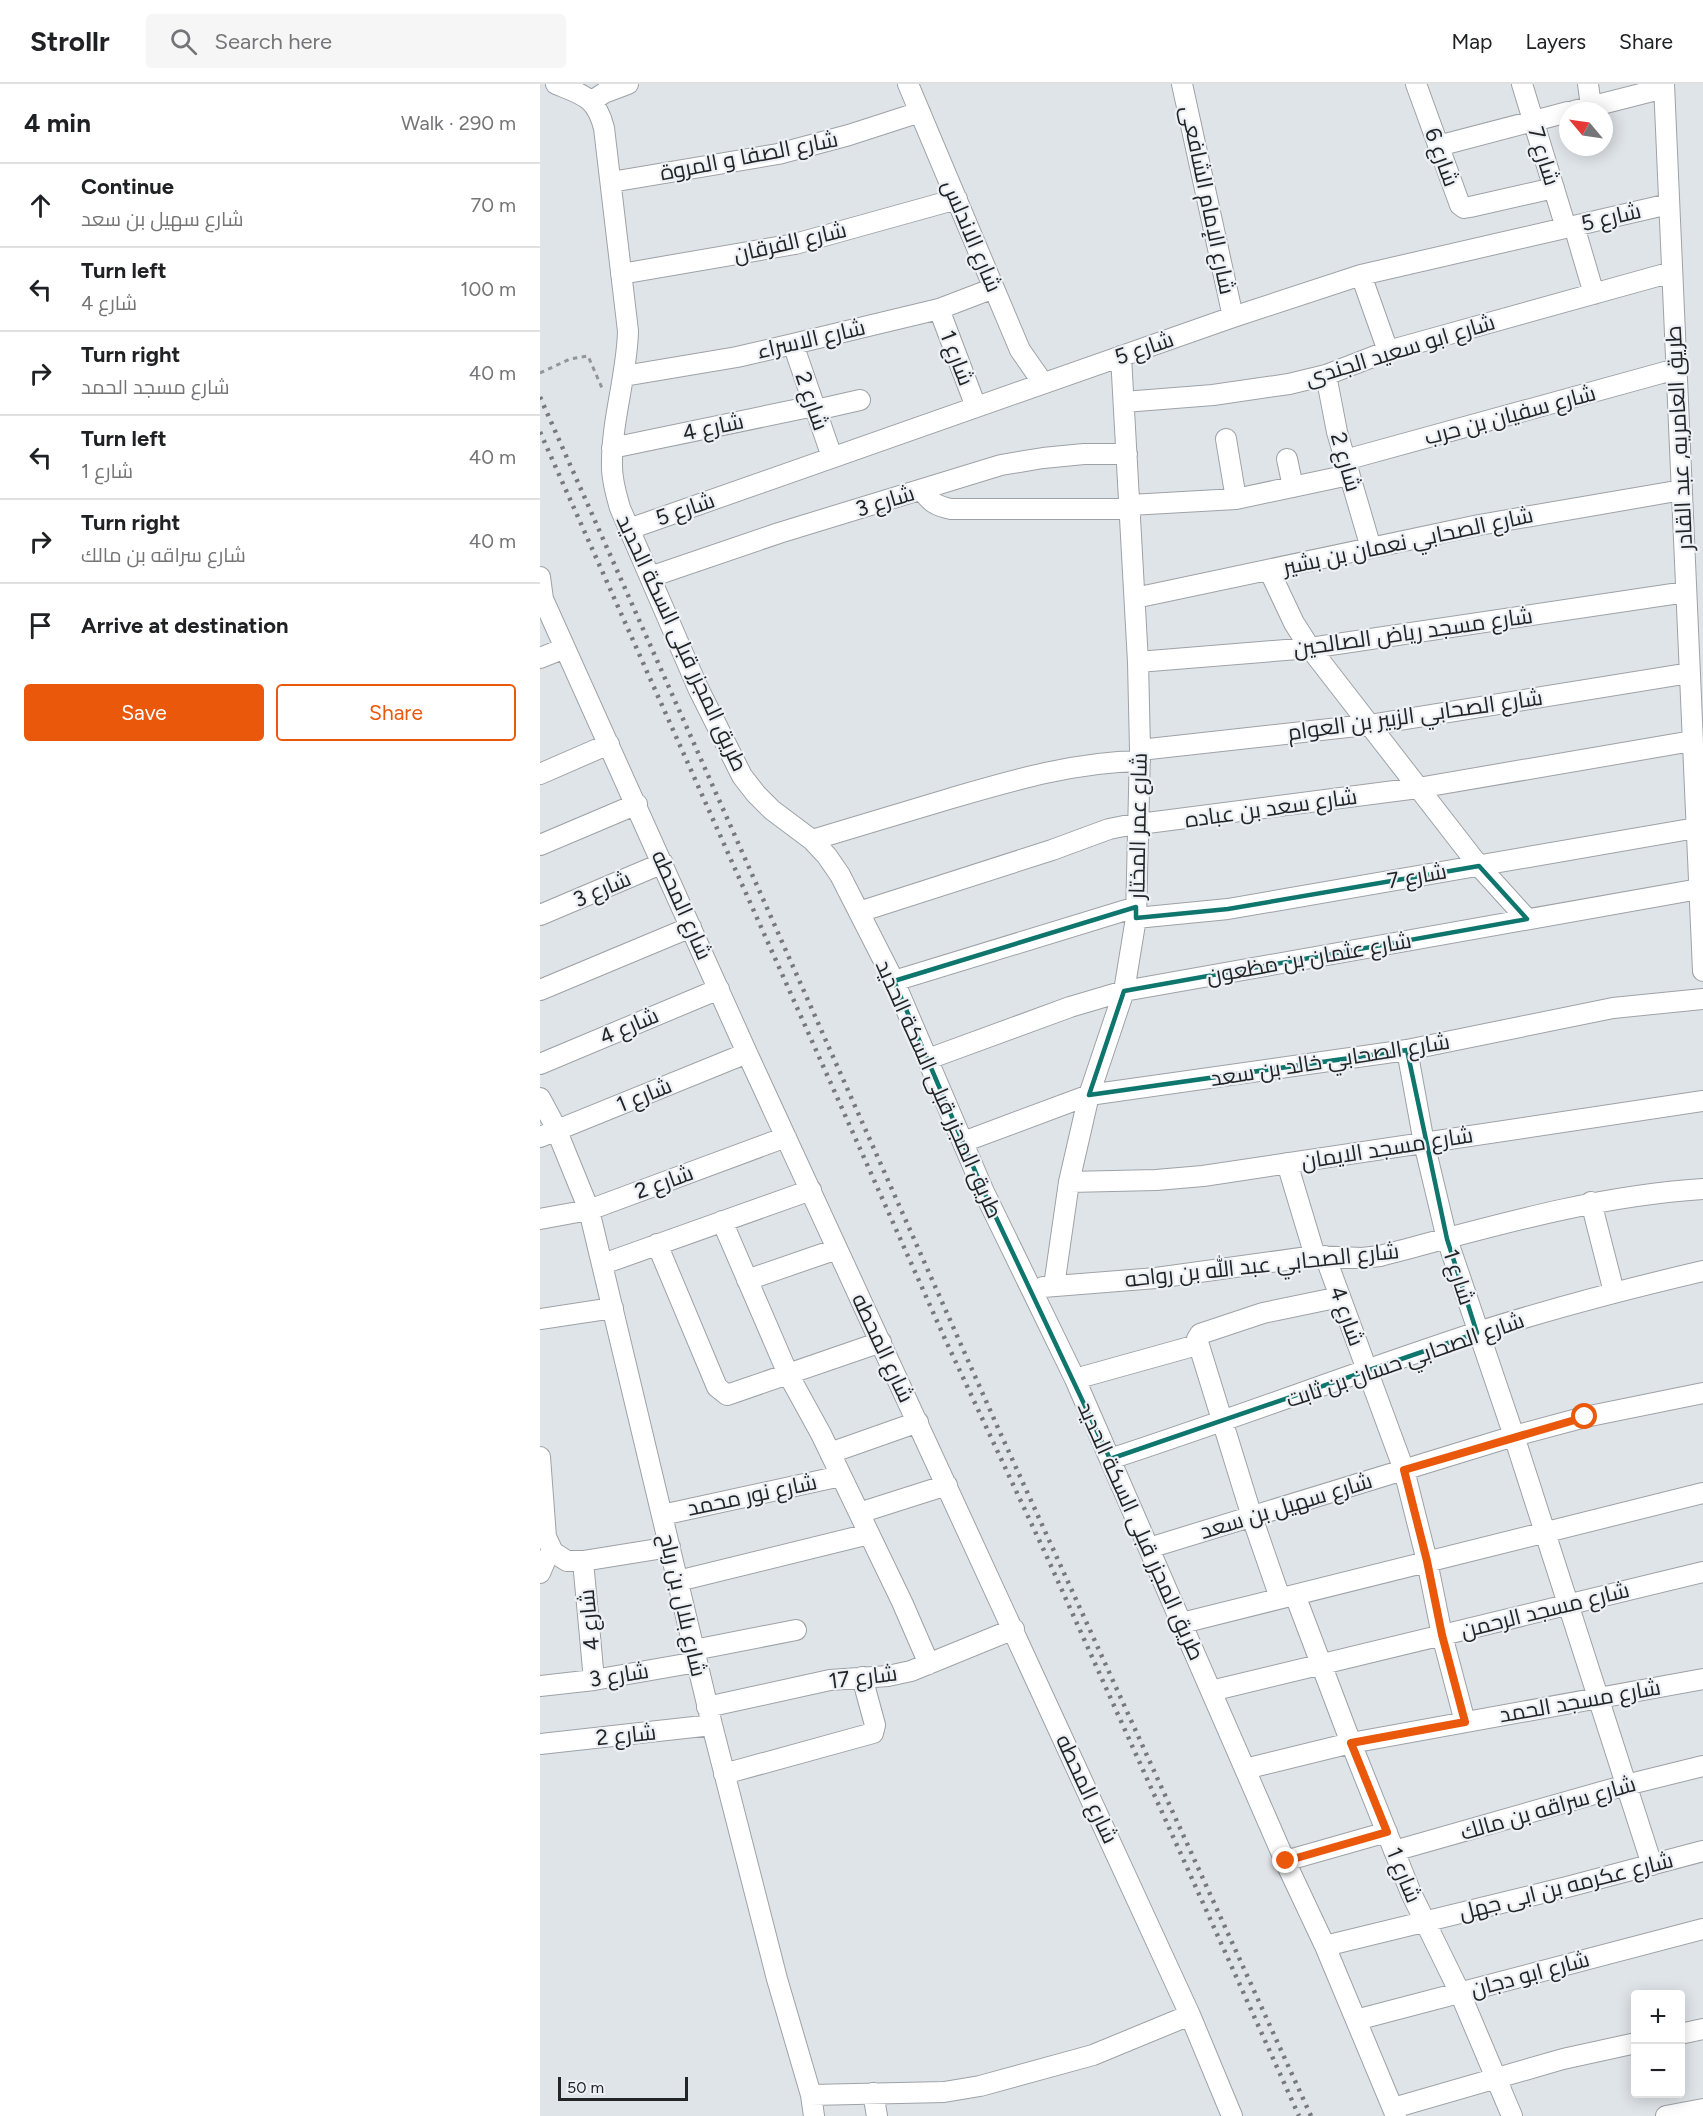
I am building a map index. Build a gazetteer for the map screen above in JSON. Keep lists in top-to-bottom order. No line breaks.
{"streets":{"street":["شارع الصفا و المروة","شارع 7","شارع 6","شارع الإمام الشافعى","شارع 5","شارع الاندلس","شارع الفرقان","شارع الاسراء","شارع ابو سعيد الجندى","شارع 1","شارع 2","شارع سفيان بن حرب","شارع 4","طريق العامريه, عبد القادر","شارع 3","شارع الصحابي نعمان بن بشير","شارع مسجد رياض الصالحين","طريق المجزر قبلى السكة الحديد","شارع الصحابي الزبير بن العوام","شارع سعد بن عباده","شارع عمر المختار","شارع المحطه","شارع عثمان بن مظعون","شارع الصحابي خالد بن سعد","شارع مسجد الايمان","شارع الصحابي عبد الله بن رواحه","شارع الصحابي حسان بن ثابت","شارع نور محمد","شارع سهيل بن سعد","شارع بلال بن رباح","شارع مسجد الرحمن","شارع 17","شارع مسجد الحمد","شارع سراقه بن مالك","شارع عكرمه بن ابى جهل","شارع ابو دجان"]},"crossings":[["شارع الصفا و المروة","شارع الاندلس"],["شارع الصفا و المروة","طريق المجزر قبلى السكة الحديد"],["شارع 7","شارع 6"],["شارع 7","شارع 5"],["شارع 7","شارع ابو سعيد الجندى"],["شارع 7","طريق العامريه, عبد القادر"],["شارع 7","طريق المجزر قبلى السكة الحديد"],["شارع 7","شارع عمر المختار"],["شارع الإمام الشافعى","شارع 5"],["شارع 5","شارع الاندلس"],["شارع 5","شارع 1"],["شارع 5","شارع 2"],["شارع 5","طريق العامريه, عبد القادر"],["شارع 5","طريق المجزر قبلى السكة الحديد"],["شارع 5","شارع عمر المختار"],["شارع الاندلس","شارع الفرقان"],["شارع الاندلس","شارع الاسراء"],["شارع الفرقان","طريق المجزر قبلى السكة الحديد"],["شارع الاسراء","شارع 1"],["شارع الاسراء","شارع 2"],["شارع الاسراء","طريق المجزر قبلى السكة الحديد"],["شارع ابو سعيد الجندى","شارع 2"],["شارع ابو سعيد الجندى","طريق العامريه, عبد القادر"],["شارع ابو سعيد الجندى","شارع عمر المختار"],["شارع 1","شارع المحطه"],["شارع 1","شارع الصحابي خالد بن سعد"],["شارع 1","شارع مسجد الايمان"],["شارع 1","شارع الصحابي عبد الله بن رواحه"],["شارع 1","شارع الصحابي حسان بن ثابت"],["شارع 1","شارع سهيل بن سعد"],["شارع 1","شارع بلال بن رباح"],["شارع 1","شارع مسجد الرحمن"],["شارع 1","شارع مسجد الحمد"],["شارع 1","شارع سراقه بن مالك"],["شارع 1","شارع عكرمه بن ابى جهل"],["شارع 1","شارع ابو دجان"],["شارع 2","شارع سفيان بن حرب"],["شارع 2","شارع 4"],["شارع 2","شارع الصحابي نعمان بن بشير"],["شارع 2","شارع المحطه"],["شارع 2","شارع بلال بن رباح"],["شارع 2","شارع 17"],["شارع سفيان بن حرب","طريق العامريه, عبد القادر"],["شارع سفيان بن حرب","شارع 3"],["شارع سفيان بن حرب","شارع عمر المختار"],["شارع 4","شارع 3"],["شارع 4","طريق المجزر قبلى السكة الحديد"],["شارع 4","شارع المحطه"],["شارع 4","شارع مسجد الايمان"],["شارع 4","شارع الصحابي عبد الله بن رواحه"],["شارع 4","شارع الصحابي حسان بن ثابت"],["شارع 4","شارع سهيل بن سعد"],["شارع 4","شارع مسجد الرحمن"],["شارع 4","شارع مسجد الحمد"],["طريق العامريه, عبد القادر","شارع الصحابي نعمان بن بشير"],["طريق العامريه, عبد القادر","شارع مسجد رياض الصالحين"],["طريق العامريه, عبد القادر","شارع الصحابي الزبير بن العوام"],["طريق العامريه, عبد القادر","شارع سعد بن عباده"],["طريق العامريه, عبد القادر","شارع عثمان بن مظعون"],["شارع 3","طريق المجزر قبلى السكة الحديد"],["شارع 3","شارع عمر المختار"],["شارع 3","شارع المحطه"],["شارع 3","شارع بلال بن رباح"],["شارع الصحابي نعمان بن بشير","شارع عمر المختار"],["شارع مسجد رياض الصالحين","شارع عمر المختار"],["طريق المجزر قبلى السكة الحديد","شارع الصحابي الزبير بن العوام"],["طريق المجزر قبلى السكة الحديد","شارع سعد بن عباده"],["طريق المجزر قبلى السكة الحديد","شارع عثمان بن مظعون"],["طريق المجزر قبلى السكة الحديد","شارع الصحابي خالد بن سعد"],["طريق المجزر قبلى السكة الحديد","شارع الصحابي عبد الله بن رواحه"],["طريق المجزر قبلى السكة الحديد","شارع الصحابي حسان بن ثابت"],["طريق المجزر قبلى السكة الحديد","شارع سهيل بن سعد"],["طريق المجزر قبلى السكة الحديد","شارع مسجد الرحمن"],["طريق المجزر قبلى السكة الحديد","شارع مسجد الحمد"],["طريق المجزر قبلى السكة الحديد","شارع عكرمه بن ابى جهل"],["طريق المجزر قبلى السكة الحديد","شارع ابو دجان"],["شارع الصحابي الزبير بن العوام","شارع عمر المختار"],["شارع سعد بن عباده","شارع عمر المختار"],["شارع عمر المختار","شارع عثمان بن مظعون"],["شارع عمر المختار","شارع الصحابي خالد بن سعد"],["شارع عمر المختار","شارع مسجد الايمان"],["شارع عمر المختار","شارع الصحابي عبد الله بن رواحه"],["شارع المحطه","شارع 17"],["شارع نور محمد","شارع بلال بن رباح"],["شارع بلال بن رباح","شارع 17"]],"scale_bar":"50 m","north":"top left","page":{"header":"Strollr","search":"Search here","nav":["Map","Layers","Share"],"heading":["4 min","Walk · 290 m"],"list":[["Continue","شارع سهيل بن سعد","70 m"],["Turn left","شارع 4","100 m"],["Turn right","شارع مسجد الحمد","40 m"],["Turn left","شارع 1","40 m"],["Turn right","شارع سراقه بن مالك","40 m"],"Arrive at destination"],"buttons":["Save","Share"],"map_buttons":["+","−"],"scale":"50 m"}}
